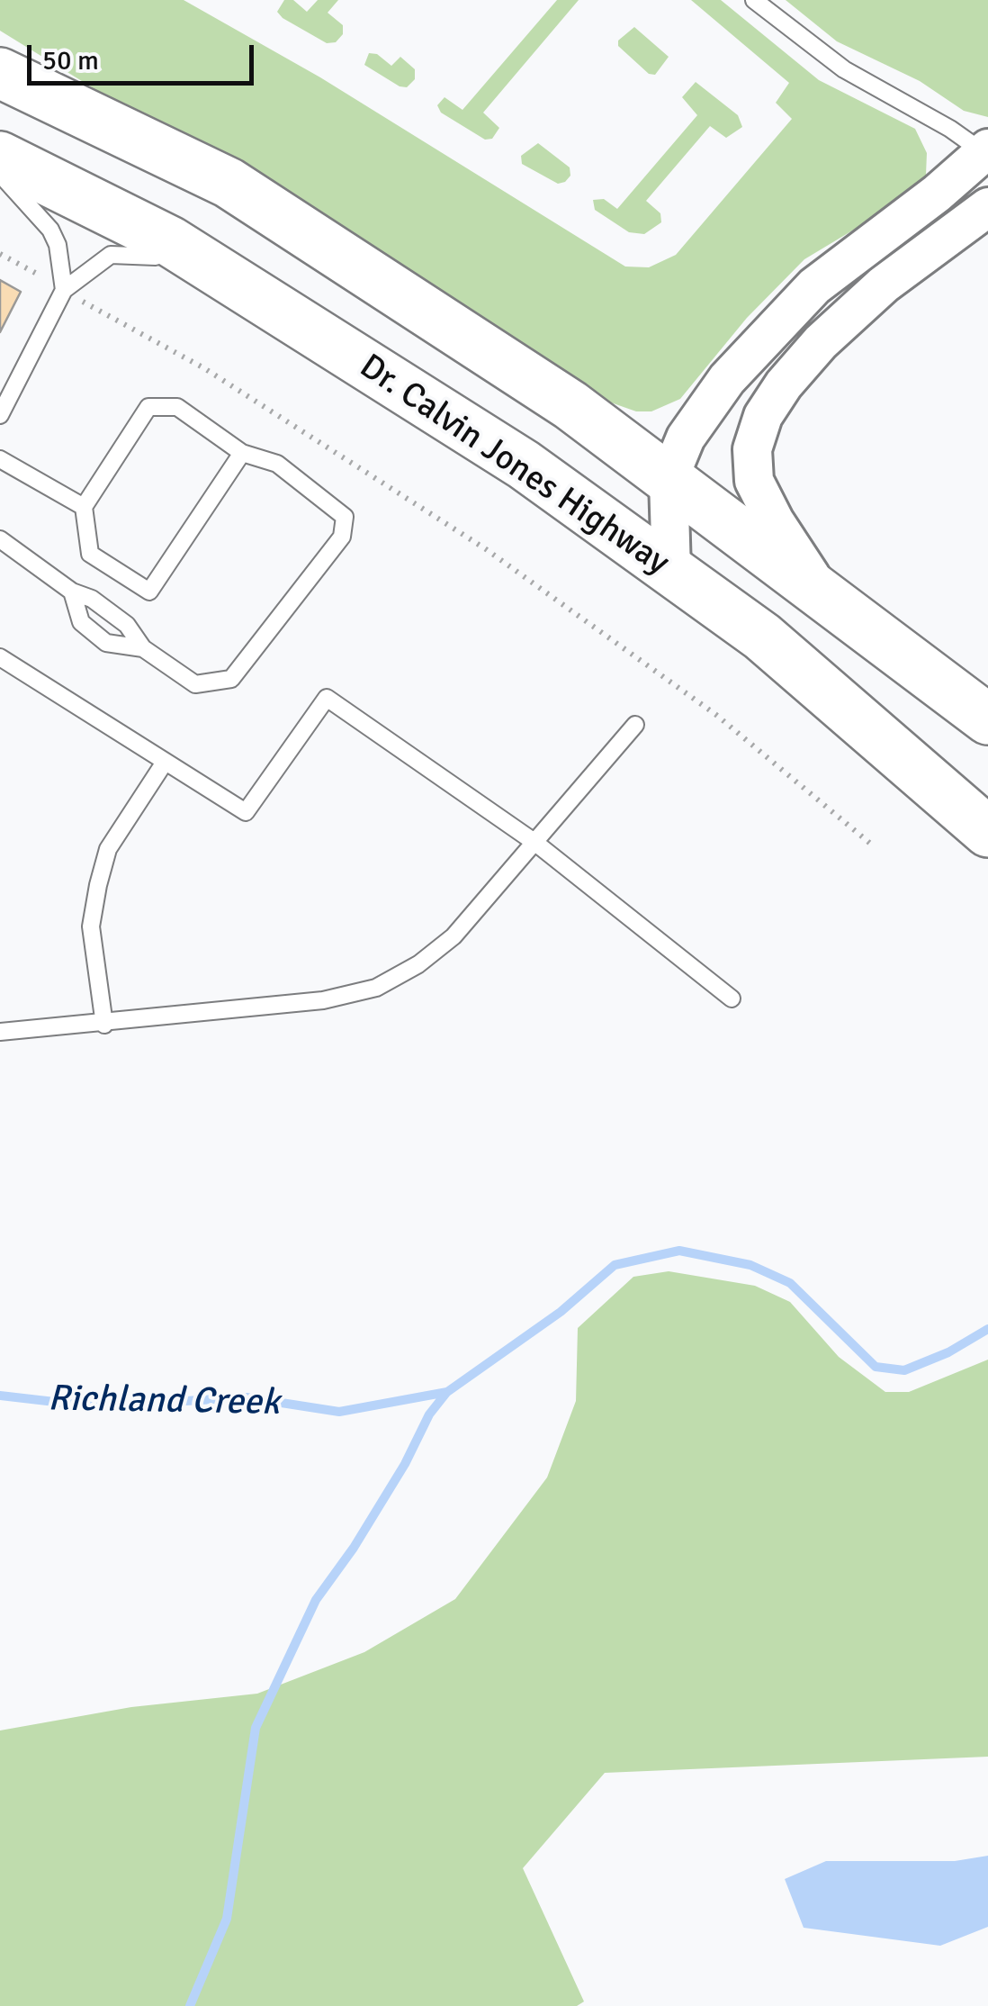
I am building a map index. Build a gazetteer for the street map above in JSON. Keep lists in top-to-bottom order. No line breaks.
{"streets":{"highway":["Dr. Calvin Jones Highway"]},"water":["Richland Creek"],"scale_bar":"50 m"}
